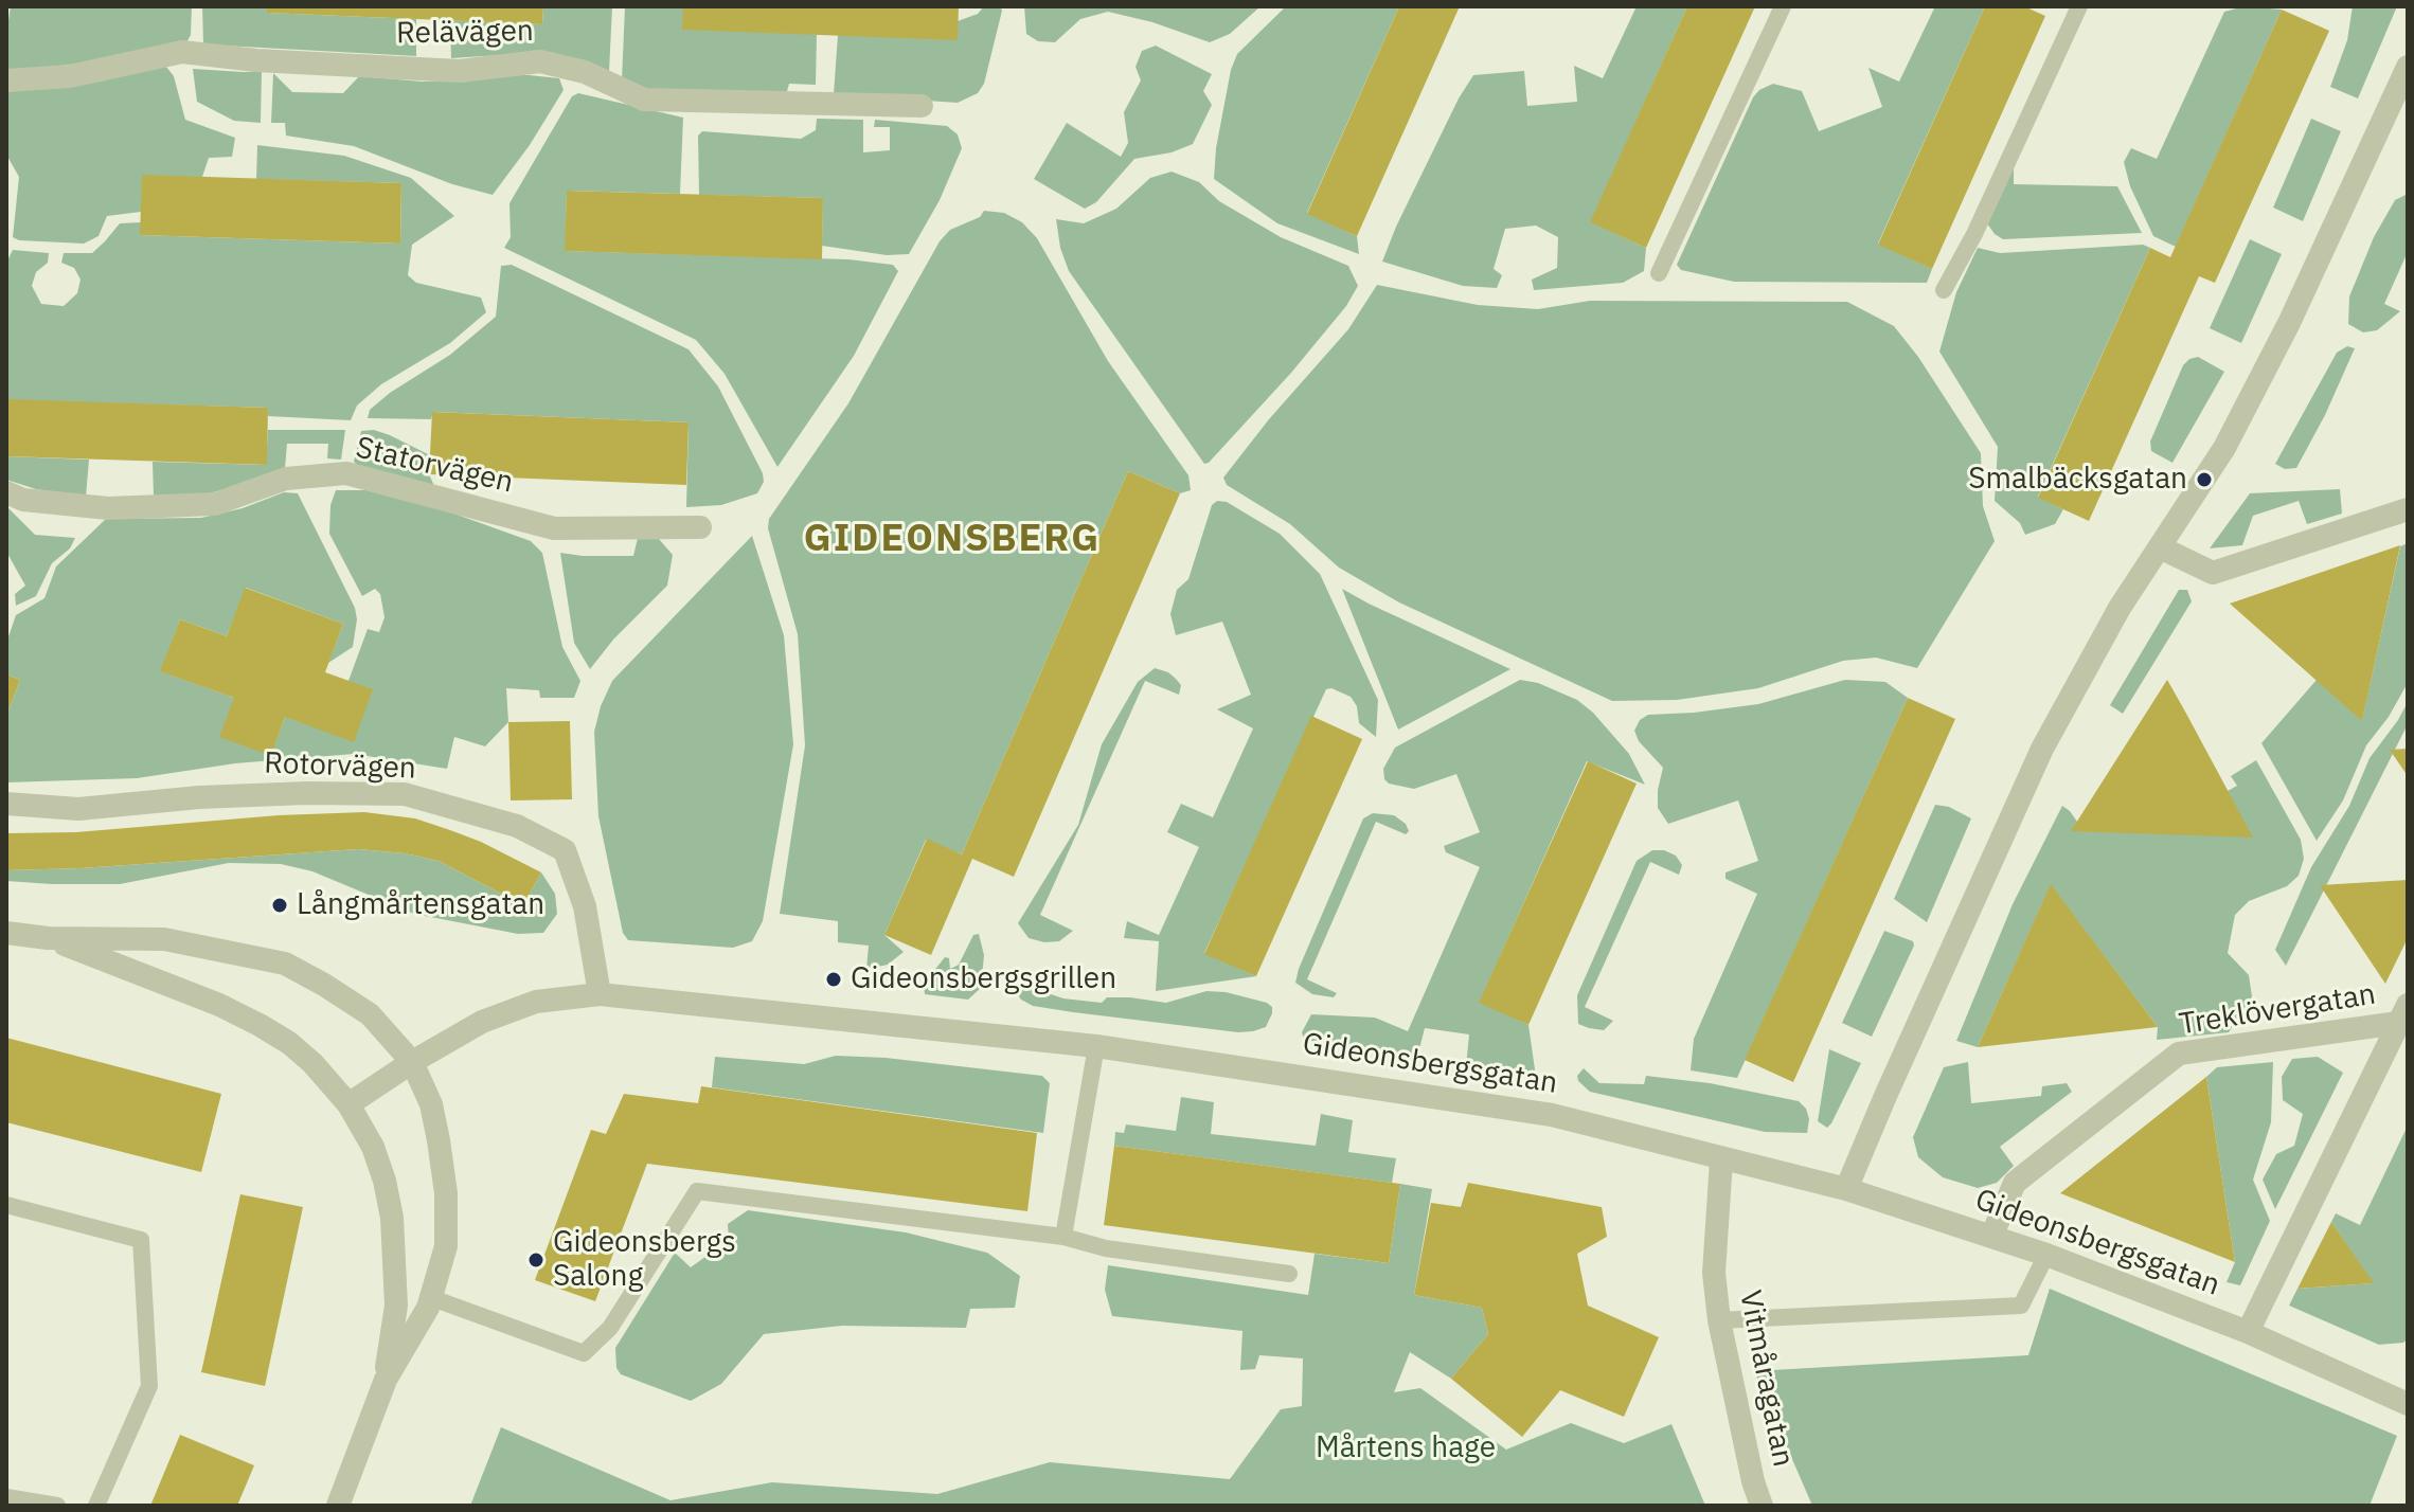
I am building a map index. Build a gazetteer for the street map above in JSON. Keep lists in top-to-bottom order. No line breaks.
{"streets":{"street":["Relävägen","Statorvägen","Rotorvägen","Treklövergatan","Gideonsbergsgatan","Vitmåragatan"]},"crossings":[["Rotorvägen","Gideonsbergsgatan"],["Treklövergatan","Gideonsbergsgatan"],["Gideonsbergsgatan","Vitmåragatan"]],"districts":["GIDEONSBERG"],"parks":["Mårtens hage"],"places":["Smalbäcksgatan","Långmårtensgatan","Gideonsbergsgrillen","Gideonsbergs Salong"]}
